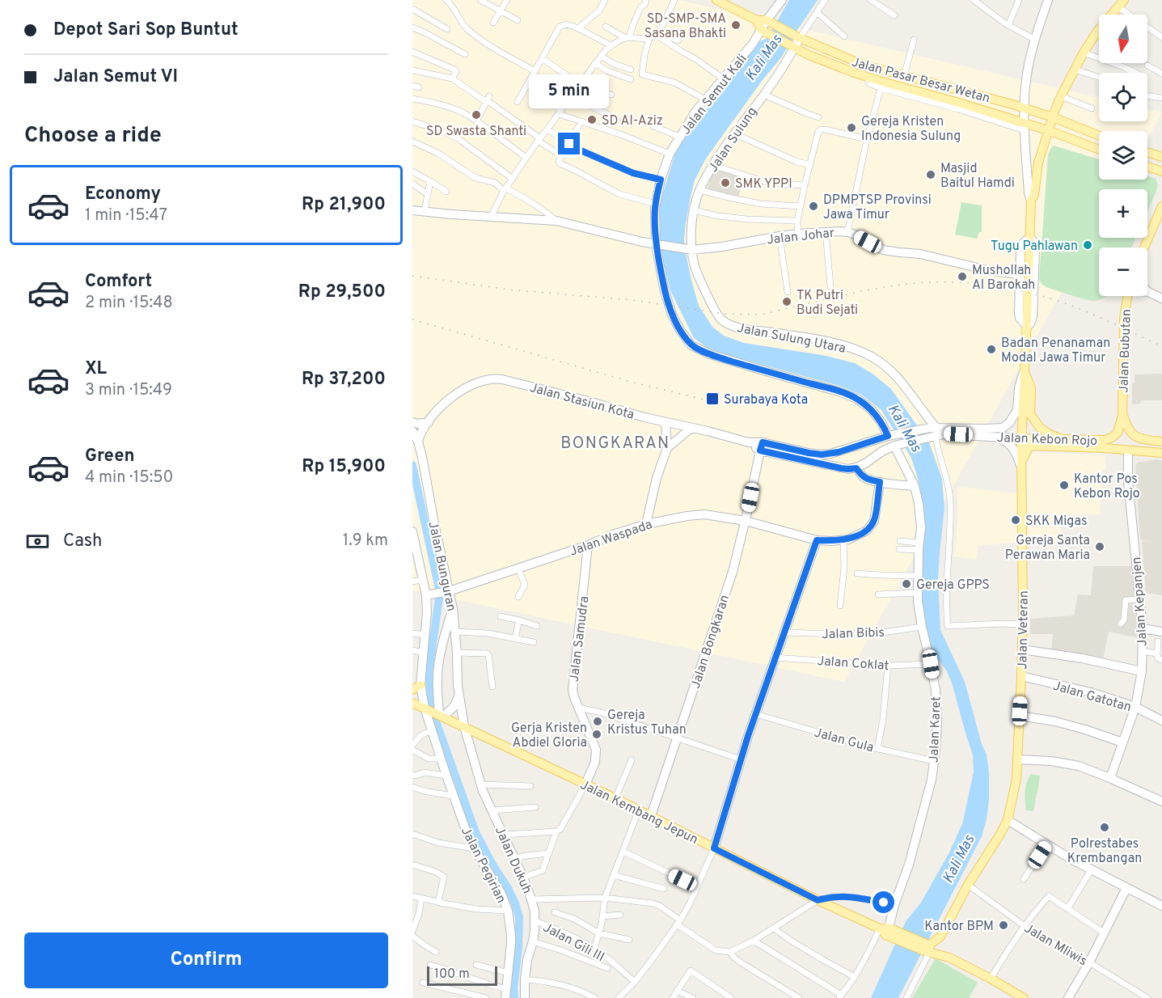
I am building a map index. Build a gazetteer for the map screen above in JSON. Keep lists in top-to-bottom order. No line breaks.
{"streets":{"main road":["Jalan Pasar Besar Wetan","Jalan Bubutan","Jalan Kebon Rojo","Jalan Veteran","Jalan Kembang Jepun"],"street":["Jalan Semut Kali","Jalan Sulung","Jalan Johar","Jalan Sulung Utara","Jalan Stasiun Kota","Jalan Waspada","Jalan Bunguran","Jalan Kepanjen","Jalan Bibis","Jalan Samudra","Jalan Bongkaran","Jalan Coklat","Jalan Gatotan","Jalan Karet","Jalan Gula","Jalan Dukuh","Jalan Pegirian","Jalan Gili III","Jalan Mliwis"]},"crossings":[["Jalan Pasar Besar Wetan","Jalan Semut Kali"],["Jalan Pasar Besar Wetan","Jalan Sulung"],["Jalan Pasar Besar Wetan","Jalan Veteran"],["Jalan Semut Kali","Jalan Johar"],["Jalan Semut Kali","Jalan Stasiun Kota"],["Jalan Sulung","Jalan Johar"],["Jalan Sulung","Jalan Sulung Utara"],["Jalan Johar","Jalan Sulung Utara"],["Jalan Sulung Utara","Jalan Stasiun Kota"],["Jalan Sulung Utara","Jalan Kebon Rojo"],["Jalan Bubutan","Jalan Kebon Rojo"],["Jalan Stasiun Kota","Jalan Kebon Rojo"],["Jalan Stasiun Kota","Jalan Bunguran"],["Jalan Stasiun Kota","Jalan Bongkaran"],["Jalan Kebon Rojo","Jalan Kepanjen"],["Jalan Kebon Rojo","Jalan Veteran"],["Jalan Waspada","Jalan Bunguran"],["Jalan Waspada","Jalan Samudra"],["Jalan Waspada","Jalan Bongkaran"],["Jalan Bunguran","Jalan Kembang Jepun"],["Jalan Bunguran","Jalan Dukuh"],["Jalan Bunguran","Jalan Pegirian"],["Jalan Kepanjen","Jalan Gatotan"],["Jalan Veteran","Jalan Gatotan"],["Jalan Veteran","Jalan Mliwis"],["Jalan Bibis","Jalan Karet"],["Jalan Samudra","Jalan Kembang Jepun"],["Jalan Bongkaran","Jalan Kembang Jepun"],["Jalan Coklat","Jalan Karet"],["Jalan Karet","Jalan Gula"],["Jalan Karet","Jalan Kembang Jepun"],["Jalan Kembang Jepun","Jalan Dukuh"],["Jalan Kembang Jepun","Jalan Pegirian"],["Jalan Dukuh","Jalan Gili III"]],"districts":["BONGKARAN"],"water":["Kali Mas"],"places":{"other":["SD-SMP-SMA Sasana Bhakti","SD Swasta Shanti","SD Al-Aziz","Gereja Kristen Indonesia Sulung","Masjid Baitul Hamdi","SMK YPPI","DPMPTSP Provinsi Jawa Timur","Tugu Pahlawan","Mushollah Al Barokah","TK Putri Budi Sejati","Badan Penanaman Modal Jawa Timur","Kantor Pos Kebon Rojo","SKK Migas","Gereja Santa Perawan Maria","Gereja GPPS","Gereja Kristus Tuhan","Gerja Kristen Abdiel Gloria","Polrestabes Krembangan","Kantor BPM"],"transit":["Surabaya Kota"]},"scale_bar":"100 m","north":"bottom","page":{"banner":["Depot Sari Sop Buntut","Jalan Semut VI"],"map_buttons":["+","−"],"bubble":"5 min","heading":"Choose a ride","list":[{"name":"Economy","note":"1 min · 15:47","value":"Rp 21,900"},{"name":"Comfort","note":"2 min · 15:48","value":"Rp 29,500"},{"name":"XL","note":"3 min · 15:49","value":"Rp 37,200"},{"name":"Green","note":"4 min · 15:50","value":"Rp 15,900"}],"pay":["Cash","1.9 km"],"buttons":"Confirm","scale":"100 m"}}
